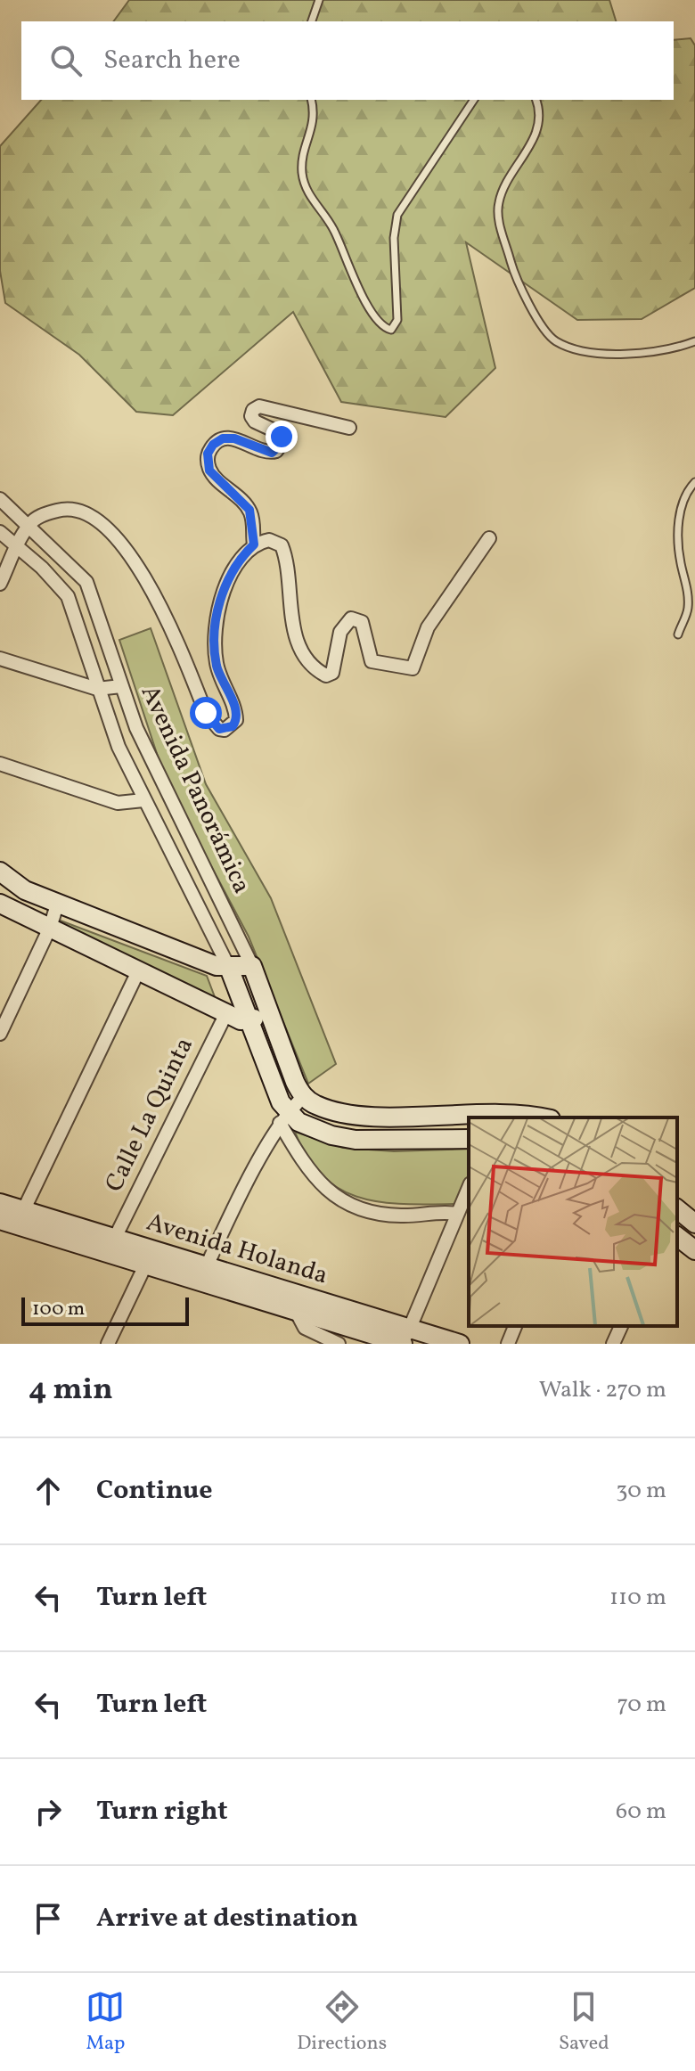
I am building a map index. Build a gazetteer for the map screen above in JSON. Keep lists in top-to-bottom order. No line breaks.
{"streets":{"street":["Avenida Panorámica","Calle La Quinta","Avenida Holanda"]},"crossings":[["Calle La Quinta","Avenida Holanda"]],"scale_bar":"100 m","page":{"search":"Search here","scale":"100 m","heading":["4 min","Walk · 270 m"],"list":[["Continue","30 m"],["Turn left","110 m"],["Turn left","70 m"],["Turn right","60 m"],"Arrive at destination"],"nav":["Map","Directions","Saved"]}}
